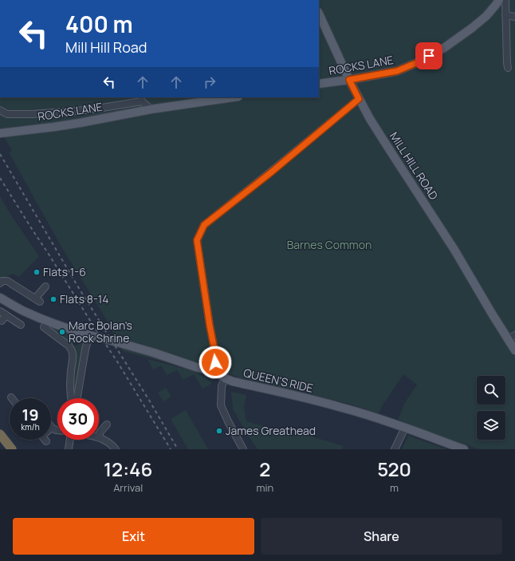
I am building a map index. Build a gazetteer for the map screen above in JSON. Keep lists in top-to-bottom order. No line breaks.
{"streets":{"main road":["ROCKS LANE","MILL HILL ROAD","QUEEN'S RIDE"]},"crossings":[["ROCKS LANE","MILL HILL ROAD"]],"parks":["Barnes Common"],"places":["Flats 1-6","Flats 8-14","Marc Bolan's Rock Shrine","James Greathead"],"page":{"turn":["400 m","Mill Hill Road"],"speed":"19 km/h","limit":"30","eta":["12:46","Arrival","2","min","520","m"],"buttons":["Exit","Share"]}}
